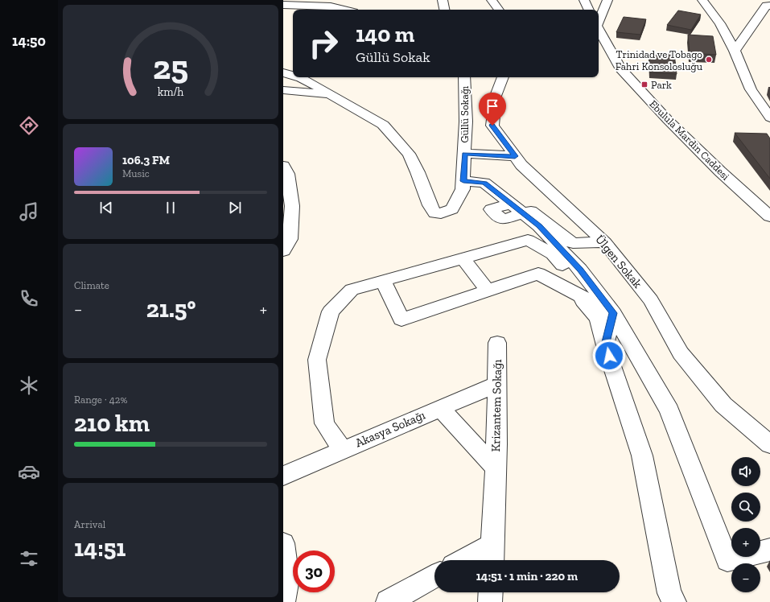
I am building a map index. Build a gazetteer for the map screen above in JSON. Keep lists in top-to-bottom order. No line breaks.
{"streets":{"street":["Güllü Sokağı","Ebulula Mardin Caddesi","Ülgen Sokak","Krizantem Sokağı","Akasya Sokağı"]},"crossings":[["Krizantem Sokağı","Akasya Sokağı"]],"places":{"other":["Trinidad ve Tobago Fahri Konsolosluğu"],"transit":["Park"]},"page":{"tabs":"14:50","turn":["140 m","Güllü Sokak"],"song":["106.3 FM","Music"],"tile":["Climate",["Range · 42%","210 km"],["Arrival","14:51"]],"heat":["−","21.5°","+"],"map_buttons":["+","−"],"limit":"30","trip":"14:51 · 1 min · 220 m","gauge":["25","km/h"]}}
